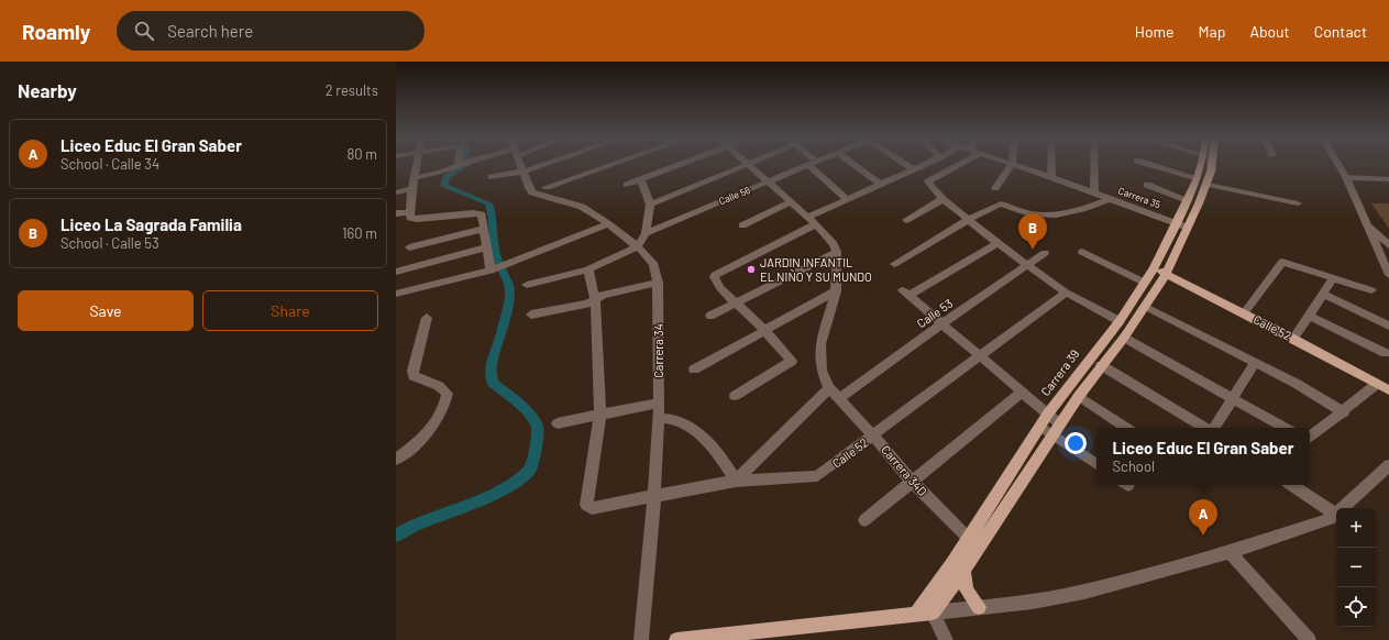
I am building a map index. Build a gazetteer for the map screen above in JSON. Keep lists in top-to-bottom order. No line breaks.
{"streets":{"main road":["Calle 52","Carrera 39"],"street":["Calle 56","Carrera 35","Calle 53","Carrera 34","Carrera 34D"]},"crossings":[["Carrera 35","Carrera 39"],["Calle 53","Carrera 34D"],["Calle 52","Carrera 34"],["Calle 52","Carrera 39"],["Calle 52","Carrera 34D"],["Carrera 39","Carrera 34D"]],"places":["JARDIN INFANTIL EL NIÑO Y SU MUNDO"],"page":{"header":"Roamly","search":"Search here","nav":["Home","Map","About","Contact"],"heading":["Nearby","2 results"],"list":[{"mark":"A","name":"Liceo Educ El Gran Saber","note":"School · Calle 34","value":"80 m"},{"mark":"B","name":"Liceo La Sagrada Familia","note":"School · Calle 53","value":"160 m"}],"pins":["B","A"],"buttons":["Save","Share"],"popup":["Liceo Educ El Gran Saber","School"],"map_buttons":["+","−"]}}
